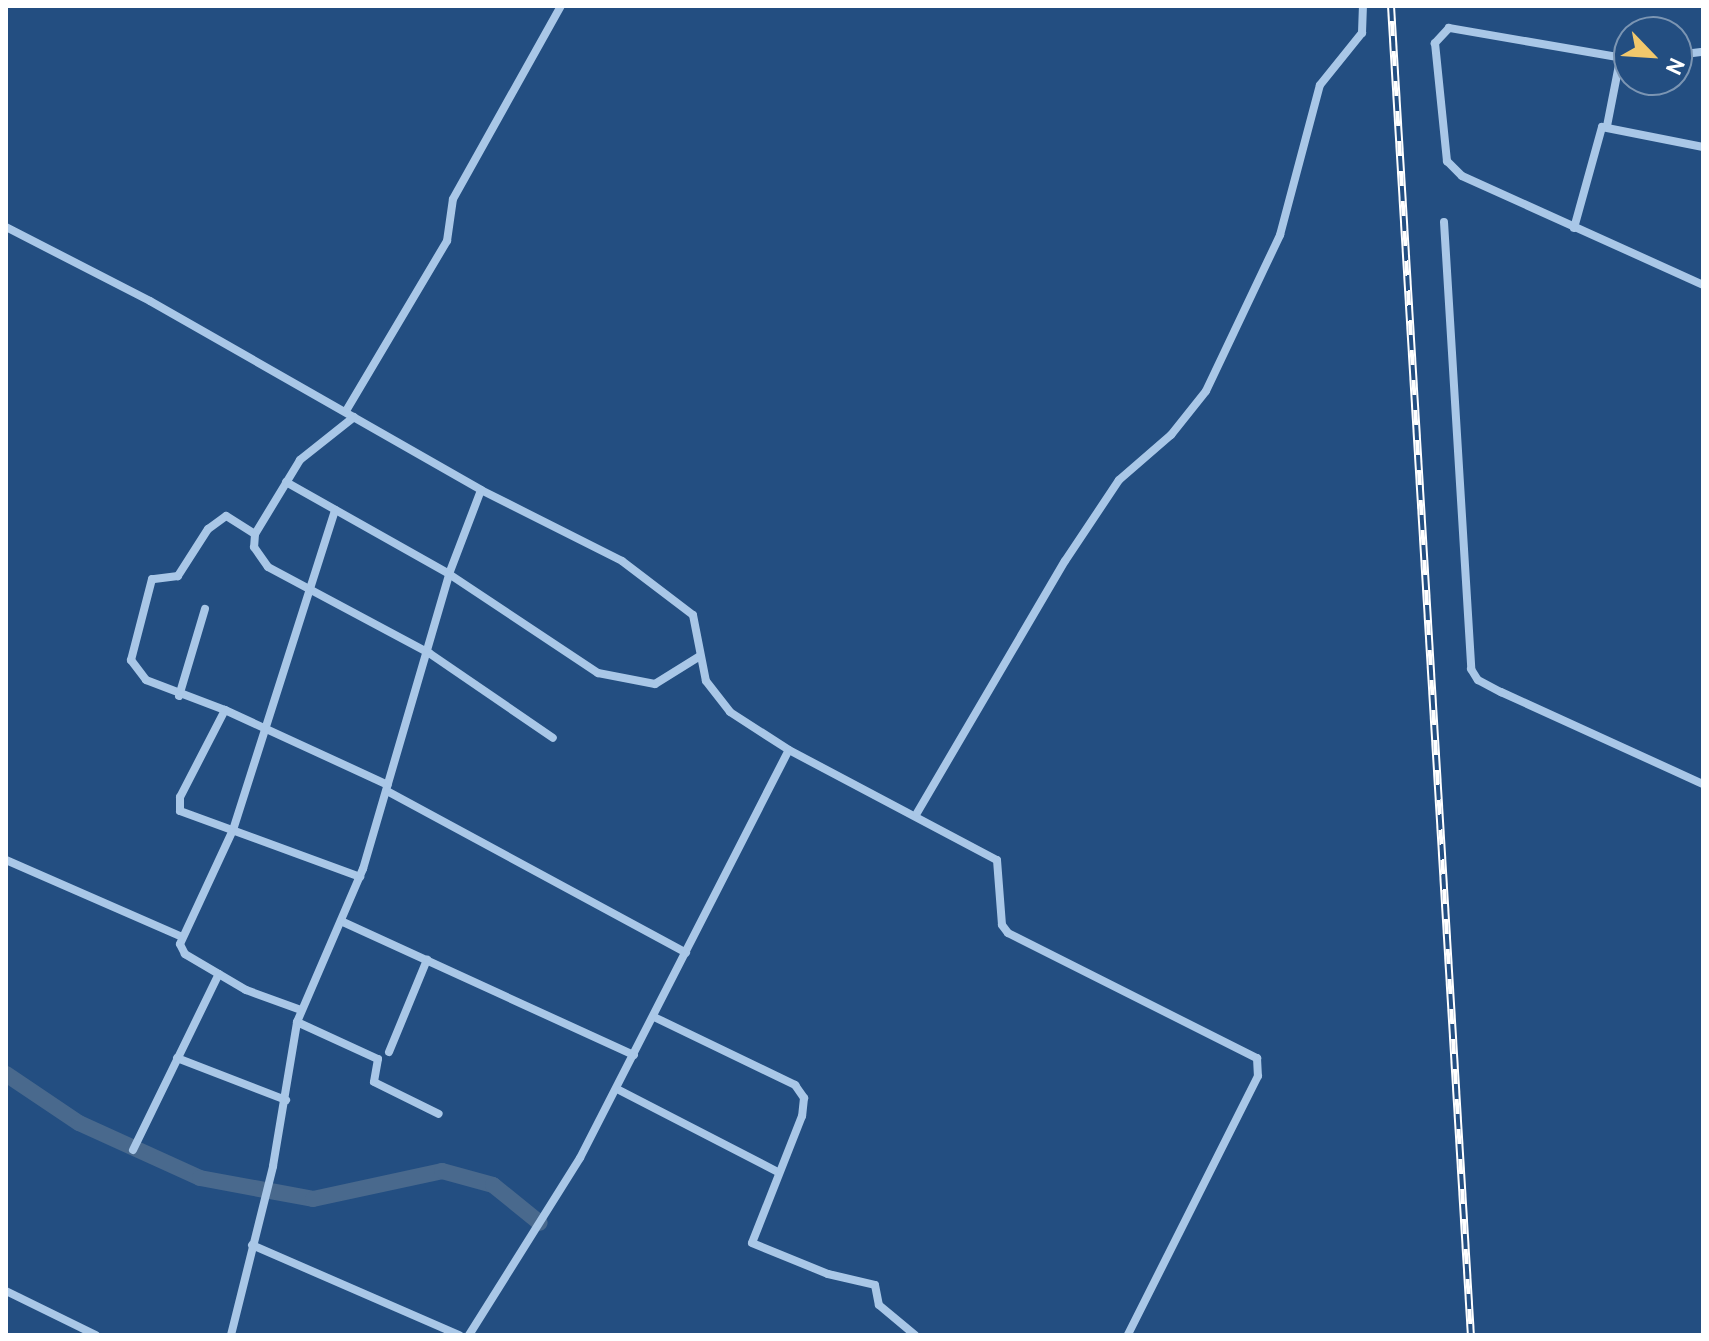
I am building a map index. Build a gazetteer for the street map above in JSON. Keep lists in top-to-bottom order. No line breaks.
{"north":"bottom right"}
